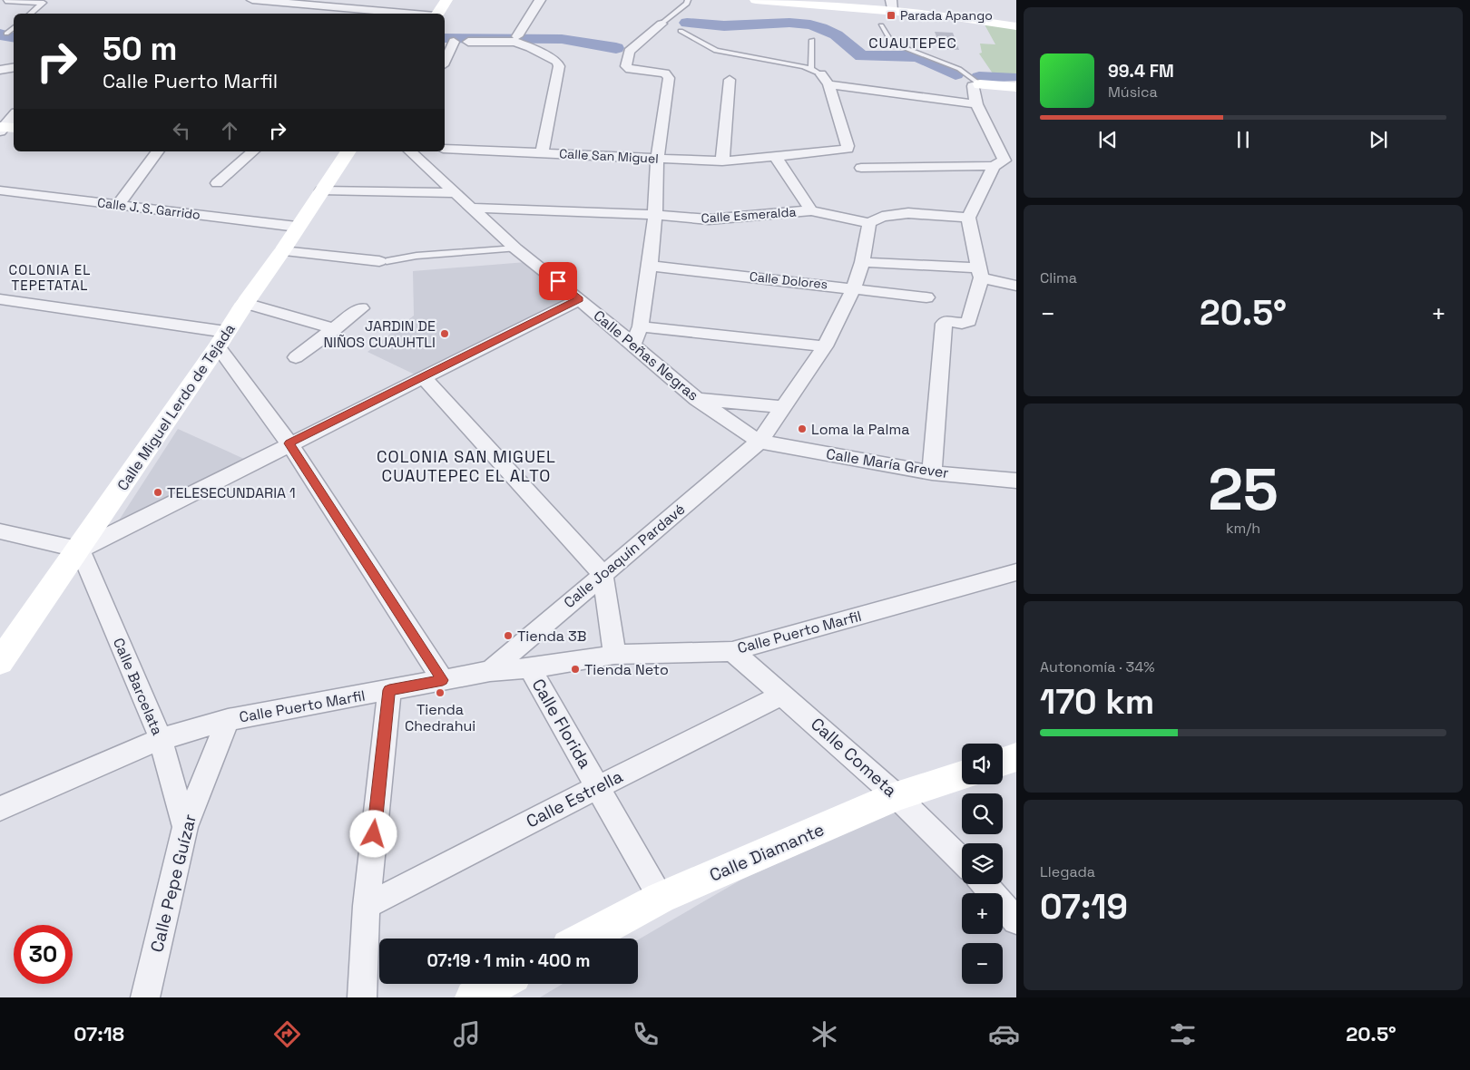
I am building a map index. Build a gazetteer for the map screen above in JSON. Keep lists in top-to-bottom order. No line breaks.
{"streets":{"street":["Calle San Miguel","Calle J. S. Garrido","Calle Esmeralda","Calle Dolores","Calle Peñas Negras","Calle Miguel Lerdo de Tejada","Calle María Grever","Calle Joaquín Pardavé","Calle Puerto Marfil","Calle Barcelata","Calle Florida","Calle Cometa","Calle Estrella","Calle Diamante","Calle Pepe Guízar"]},"crossings":[["Calle J. S. Garrido","Calle Miguel Lerdo de Tejada"],["Calle Esmeralda","Calle Peñas Negras"],["Calle Esmeralda","Calle Joaquín Pardavé"],["Calle Dolores","Calle Joaquín Pardavé"],["Calle Peñas Negras","Calle María Grever"],["Calle Peñas Negras","Calle Joaquín Pardavé"],["Calle Miguel Lerdo de Tejada","Calle Barcelata"],["Calle María Grever","Calle Joaquín Pardavé"],["Calle Joaquín Pardavé","Calle Puerto Marfil"],["Calle Puerto Marfil","Calle Barcelata"],["Calle Puerto Marfil","Calle Florida"],["Calle Puerto Marfil","Calle Cometa"],["Calle Puerto Marfil","Calle Pepe Guízar"],["Calle Barcelata","Calle Pepe Guízar"],["Calle Florida","Calle Estrella"],["Calle Florida","Calle Diamante"],["Calle Cometa","Calle Estrella"],["Calle Cometa","Calle Diamante"]],"districts":["CUAUTEPEC","COLONIA EL TEPETATAL","COLONIA SAN MIGUEL CUAUTEPEC EL ALTO"],"places":{"transit":["Parada Apango"],"other":["JARDIN DE NIÑOS CUAUHTLI","Loma la Palma","TELESECUNDARIA 1","Tienda 3B","Tienda Neto","Tienda Chedrahui"]},"page":{"turn":["50 m","Calle Puerto Marfil"],"song":["99.4 FM","Música"],"tile":["Clima",["25","km/h"],["Autonomía · 34%","170 km"],["Llegada","07:19"]],"heat":["−","20.5°","+"],"map_buttons":["+","−"],"limit":"30","trip":"07:19 · 1 min · 400 m","tabs":["07:18","20.5°"]}}
